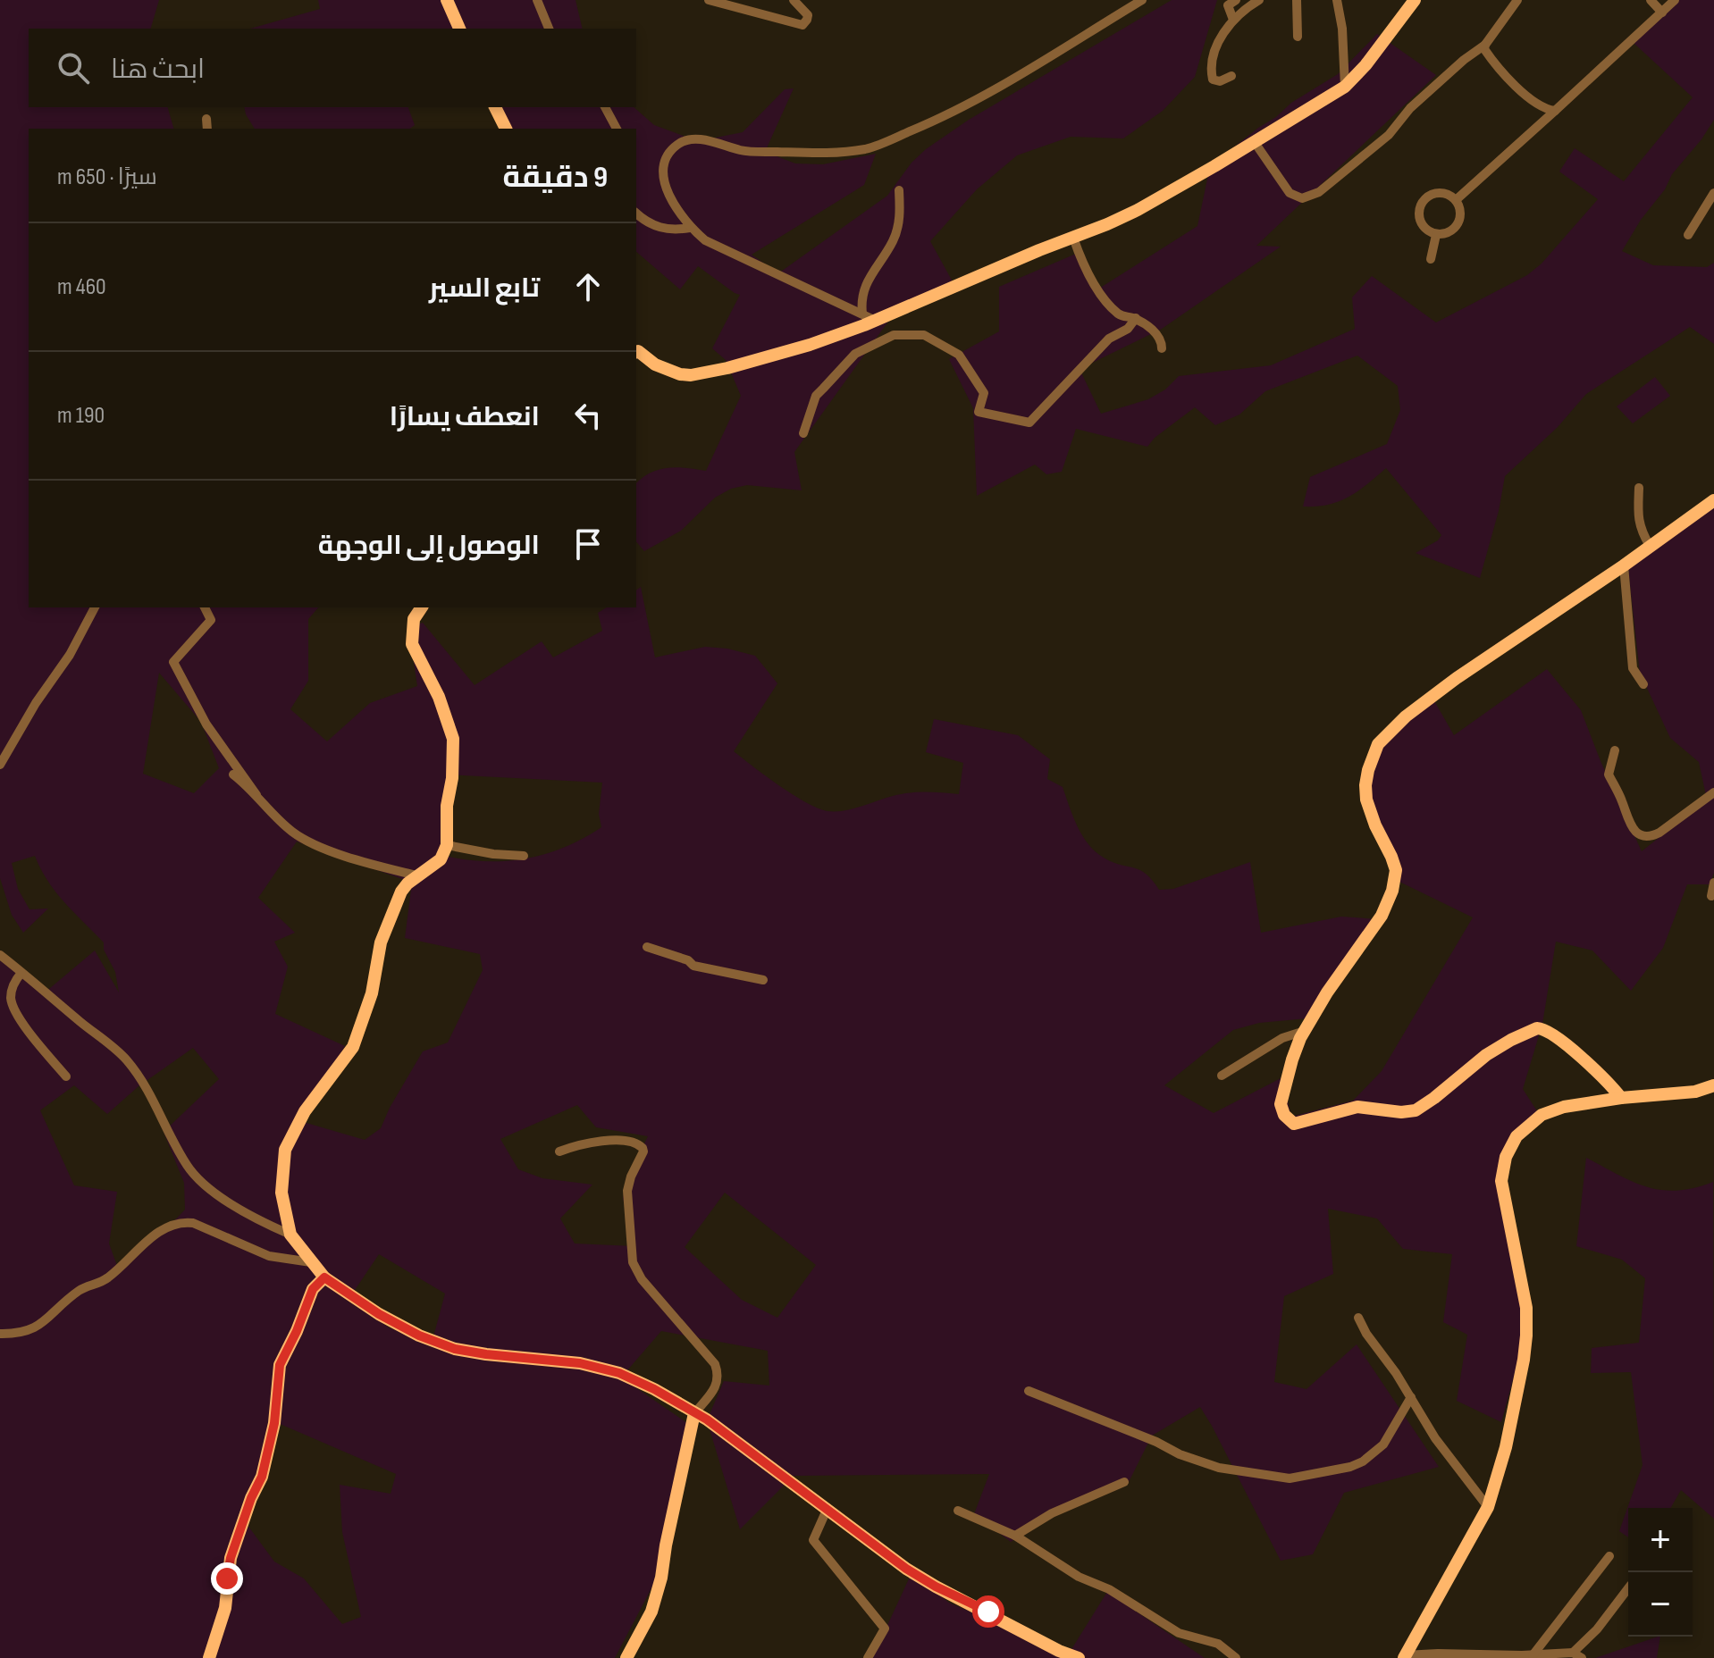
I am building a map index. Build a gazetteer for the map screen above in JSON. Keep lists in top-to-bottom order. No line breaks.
{"page":{"search":"ابحث هنا","heading":["9 دقيقة","سيرًا · 650 m"],"list":[["تابع السير","460 m"],["انعطف يسارًا","190 m"],"الوصول إلى الوجهة"],"map_buttons":["+","−"]}}
